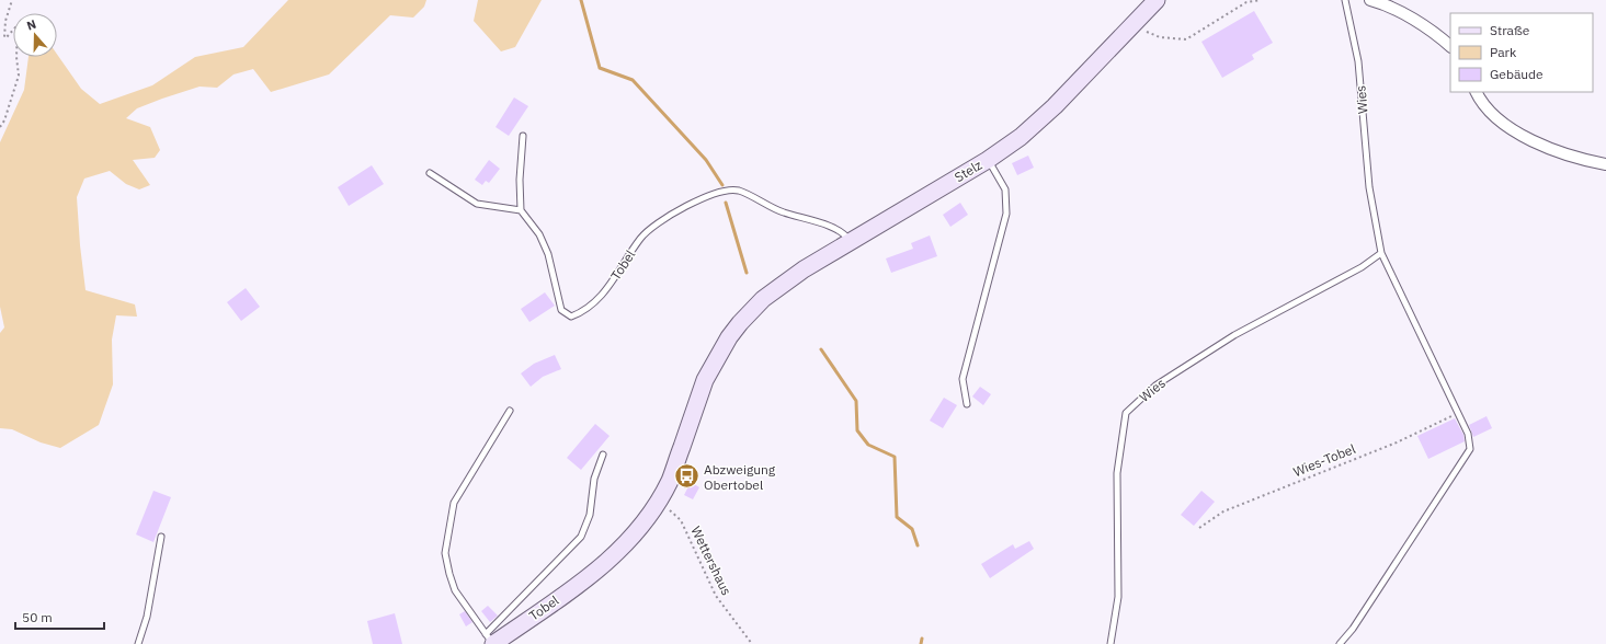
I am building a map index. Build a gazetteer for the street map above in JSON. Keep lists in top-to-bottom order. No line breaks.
{"streets":{"main road":["Stelz","Tobel"],"lane":["Wies"],"path":["Wies-Tobel","Wettershaus"]},"crossings":[["Wies","Wies-Tobel"],["Stelz","Tobel"]],"places":{"bus stop":["Abzweigung Obertobel"]},"legend":["Straße","Park","Gebäude"],"scale_bar":"50 m","north":"top"}
